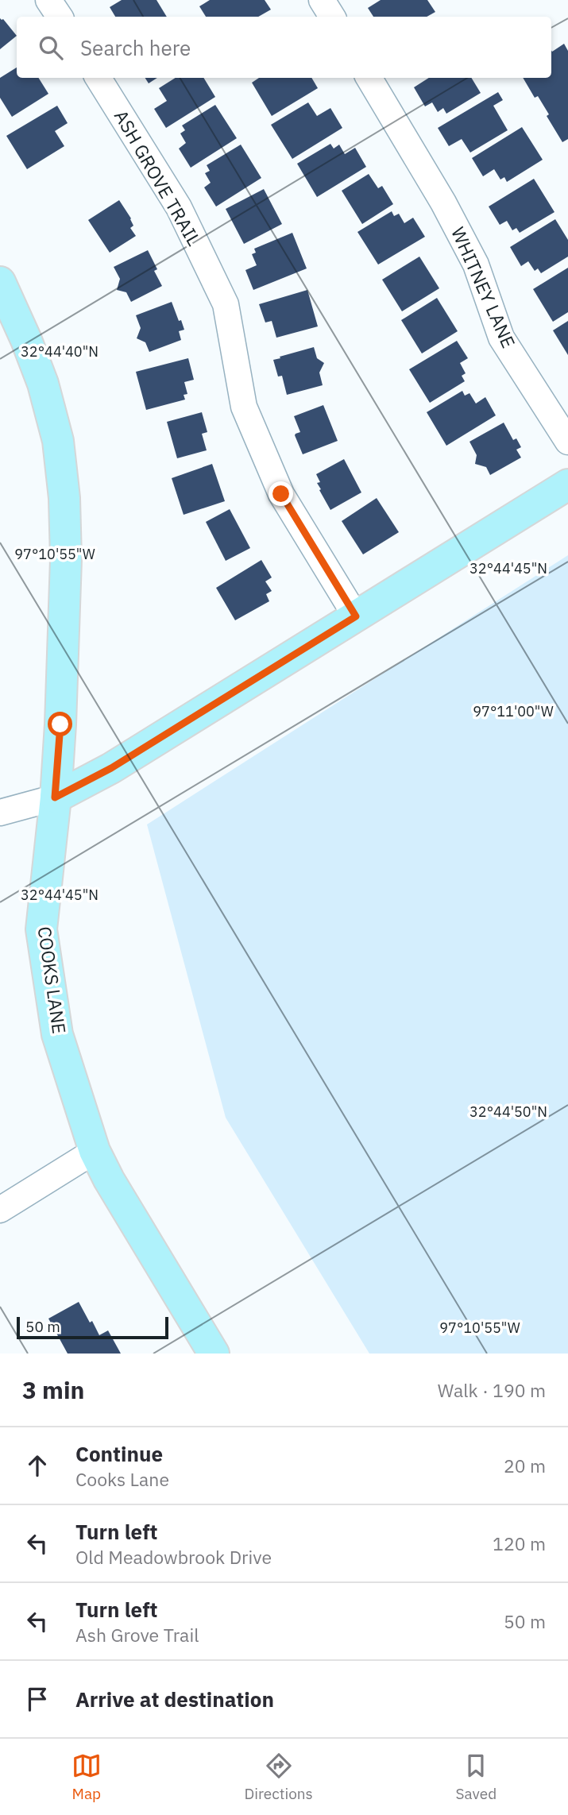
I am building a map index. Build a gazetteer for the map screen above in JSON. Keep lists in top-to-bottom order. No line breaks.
{"streets":{"main road":["COOKS LANE"],"street":["ASH GROVE TRAIL","WHITNEY LANE"]},"scale_bar":"50 m","page":{"search":"Search here","scale":"50 m","heading":["3 min","Walk · 190 m"],"list":[["Continue","Cooks Lane","20 m"],["Turn left","Old Meadowbrook Drive","120 m"],["Turn left","Ash Grove Trail","50 m"],"Arrive at destination"],"nav":["Map","Directions","Saved"]},"coordinates":["32°44'40\"N","97°10'55\"W","32°44'45\"N","97°11'00\"W","32°44'50\"N"]}
